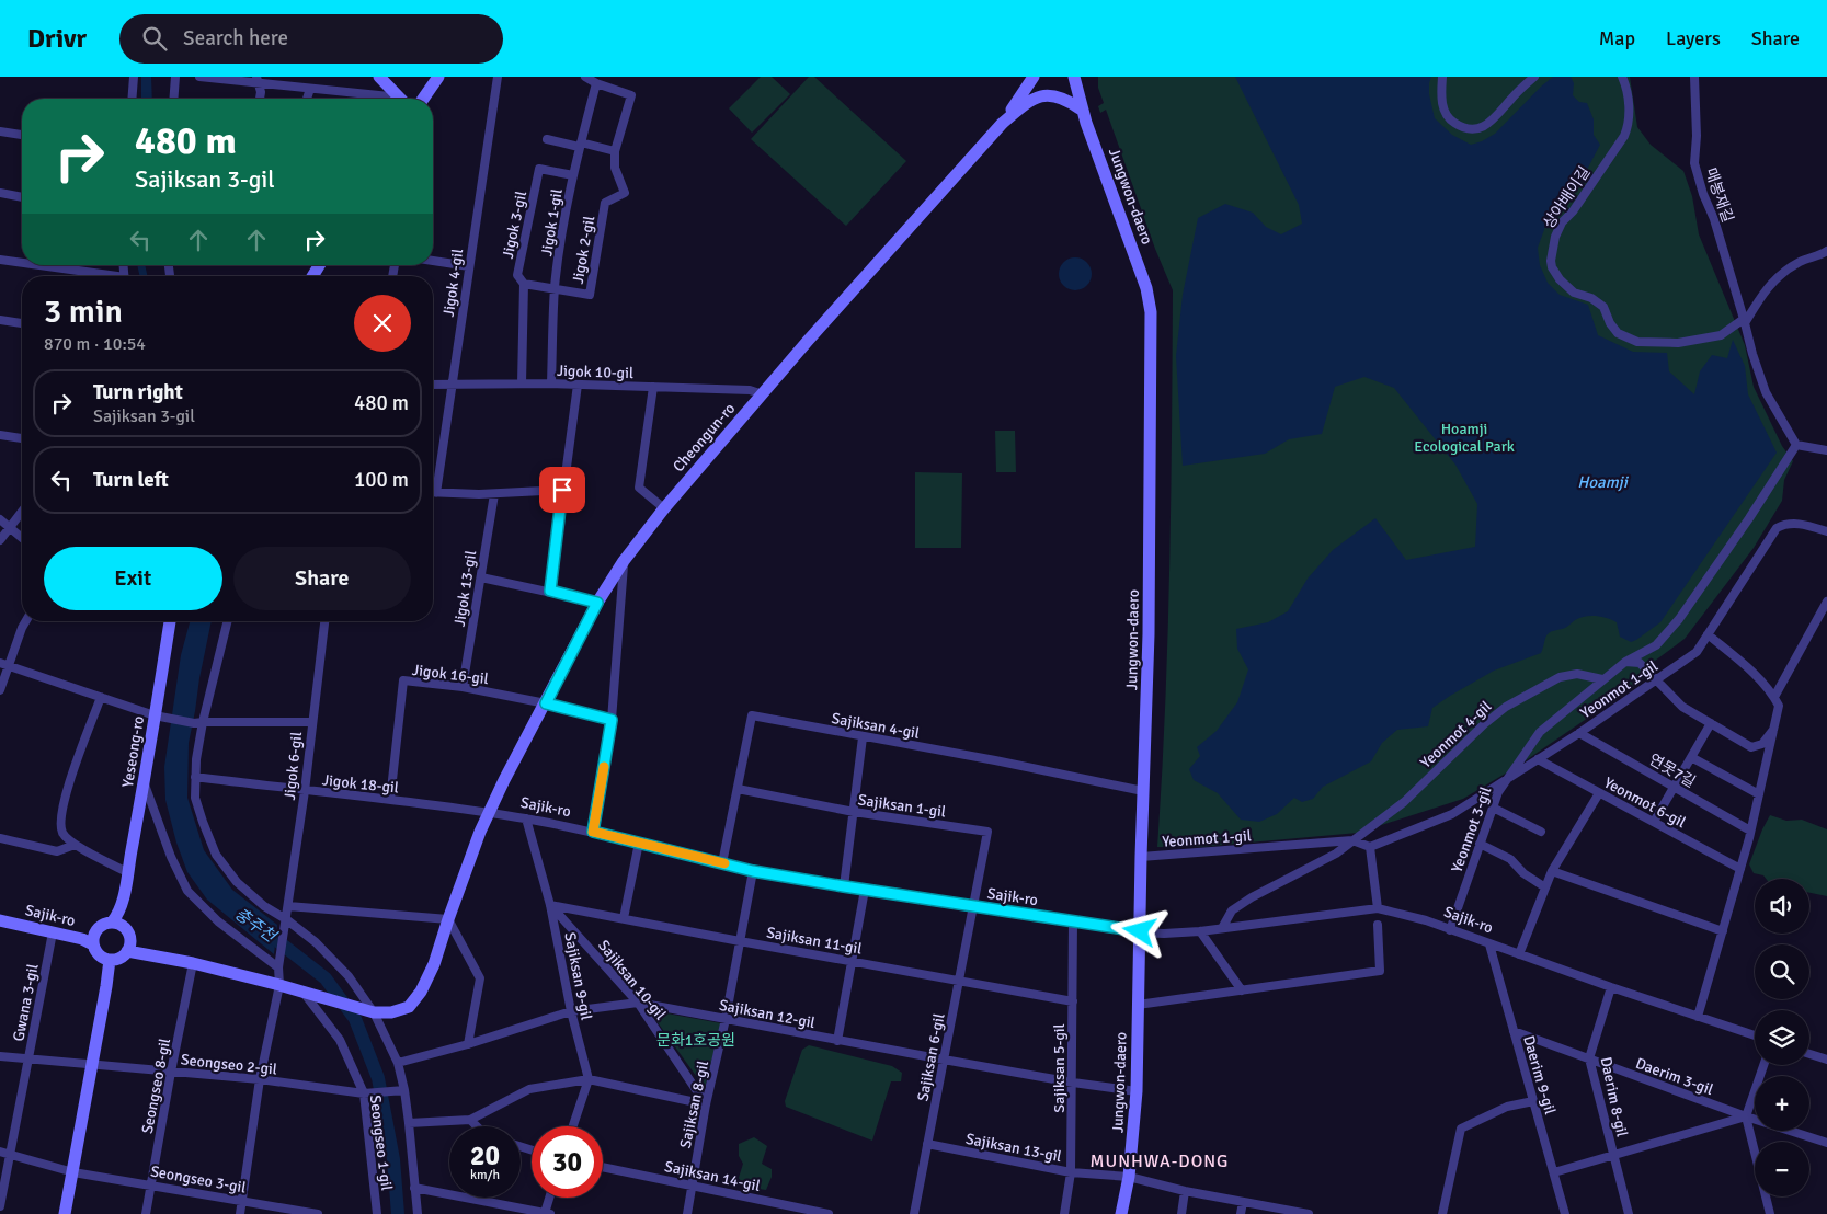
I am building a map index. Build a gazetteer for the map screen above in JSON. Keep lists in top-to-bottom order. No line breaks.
{"streets":{"street":["매봉재길","Jungwon-daero","상아배이길","Jigok 1-gil","Jigok 3-gil","Jigok 2-gil","Jigok 4-gil","Jigok 10-gil","Cheongun-ro","Jigok 13-gil","Jigok 16-gil","Yeonmot 1-gil","Sajiksan 4-gil","Yeonmot 4-gil","Yeseong-ro","Jigok 6-gil","연못7길","Jigok 18-gil","Yeonmot 6-gil","Sajiksan 1-gil","Sajik-ro","Yeonmot 3-gil","Sajiksan 11-gil","Sajiksan 9-gil","Sajiksan 10-gil","Gwana 3-gil","Sajiksan 12-gil","Sajiksan 6-gil","Seongseo 2-gil","Sajiksan 5-gil","Daerim 9-gil","Daerim 3-gil","Seongseo 8-gil","Daerim 8-gil","Sajiksan 8-gil","Seongseo 1-gil","Sajiksan 13-gil","Sajiksan 14-gil","Seongseo 3-gil"]},"crossings":[["매봉재길","상아배이길"],["Jungwon-daero","Yeonmot 1-gil"],["Jungwon-daero","Sajiksan 4-gil"],["Jungwon-daero","Sajik-ro"],["Jungwon-daero","Sajiksan 12-gil"],["Jungwon-daero","Sajiksan 13-gil"],["Jigok 1-gil","Jigok 3-gil"],["Jigok 1-gil","Jigok 2-gil"],["Jigok 1-gil","Jigok 10-gil"],["Jigok 3-gil","Jigok 10-gil"],["Jigok 4-gil","Jigok 10-gil"],["Jigok 10-gil","Cheongun-ro"],["Cheongun-ro","Jigok 16-gil"],["Cheongun-ro","Jigok 18-gil"],["Cheongun-ro","Sajik-ro"],["Jigok 13-gil","Jigok 16-gil"],["Jigok 16-gil","Jigok 18-gil"],["Yeonmot 1-gil","Yeonmot 4-gil"],["Yeonmot 1-gil","연못7길"],["Yeonmot 1-gil","Yeonmot 6-gil"],["Yeonmot 1-gil","Yeonmot 3-gil"],["Sajiksan 4-gil","Sajiksan 1-gil"],["Sajiksan 4-gil","Sajik-ro"],["Yeonmot 4-gil","Sajik-ro"],["Yeonmot 4-gil","Yeonmot 3-gil"],["Jigok 6-gil","Jigok 18-gil"],["Jigok 6-gil","Seongseo 2-gil"],["Jigok 6-gil","Seongseo 3-gil"],["Jigok 18-gil","Sajik-ro"],["Sajiksan 1-gil","Sajik-ro"],["Sajiksan 1-gil","Sajiksan 6-gil"],["Sajik-ro","Yeonmot 3-gil"],["Sajik-ro","Sajiksan 9-gil"],["Sajik-ro","Gwana 3-gil"],["Sajik-ro","Sajiksan 6-gil"],["Sajik-ro","Sajiksan 5-gil"],["Sajik-ro","Daerim 9-gil"],["Sajik-ro","Daerim 8-gil"],["Sajik-ro","Sajiksan 8-gil"],["Sajiksan 11-gil","Sajiksan 9-gil"],["Sajiksan 11-gil","Sajiksan 10-gil"],["Sajiksan 11-gil","Sajiksan 6-gil"],["Sajiksan 11-gil","Sajiksan 5-gil"],["Sajiksan 11-gil","Sajiksan 8-gil"],["Sajiksan 9-gil","Sajiksan 10-gil"],["Sajiksan 9-gil","Sajiksan 12-gil"],["Sajiksan 10-gil","Sajiksan 12-gil"],["Sajiksan 10-gil","Sajiksan 8-gil"],["Gwana 3-gil","Seongseo 2-gil"],["Gwana 3-gil","Seongseo 3-gil"],["Sajiksan 12-gil","Sajiksan 6-gil"],["Sajiksan 12-gil","Sajiksan 5-gil"],["Sajiksan 12-gil","Sajiksan 8-gil"],["Sajiksan 6-gil","Sajiksan 13-gil"],["Seongseo 2-gil","Seongseo 8-gil"],["Seongseo 2-gil","Seongseo 1-gil"],["Sajiksan 5-gil","Sajiksan 13-gil"],["Daerim 9-gil","Daerim 3-gil"],["Daerim 3-gil","Daerim 8-gil"],["Seongseo 8-gil","Seongseo 3-gil"],["Sajiksan 8-gil","Sajiksan 14-gil"]],"districts":["MUNHWA-DONG"],"water":["Hoamji","충주천"],"parks":["Hoamji Ecological Park","문화1호공원"],"page":{"header":"Drivr","search":"Search here","nav":["Map","Layers","Share"],"turn":["480 m","Sajiksan 3-gil"],"heading":["3 min","870 m · 10:54"],"list":[{"name":"Turn right","note":"Sajiksan 3-gil","value":"480 m"},{"name":"Turn left","value":"100 m"}],"buttons":["Exit","Share"],"map_buttons":["+","−"],"speed":"20 km/h","limit":"30"}}
